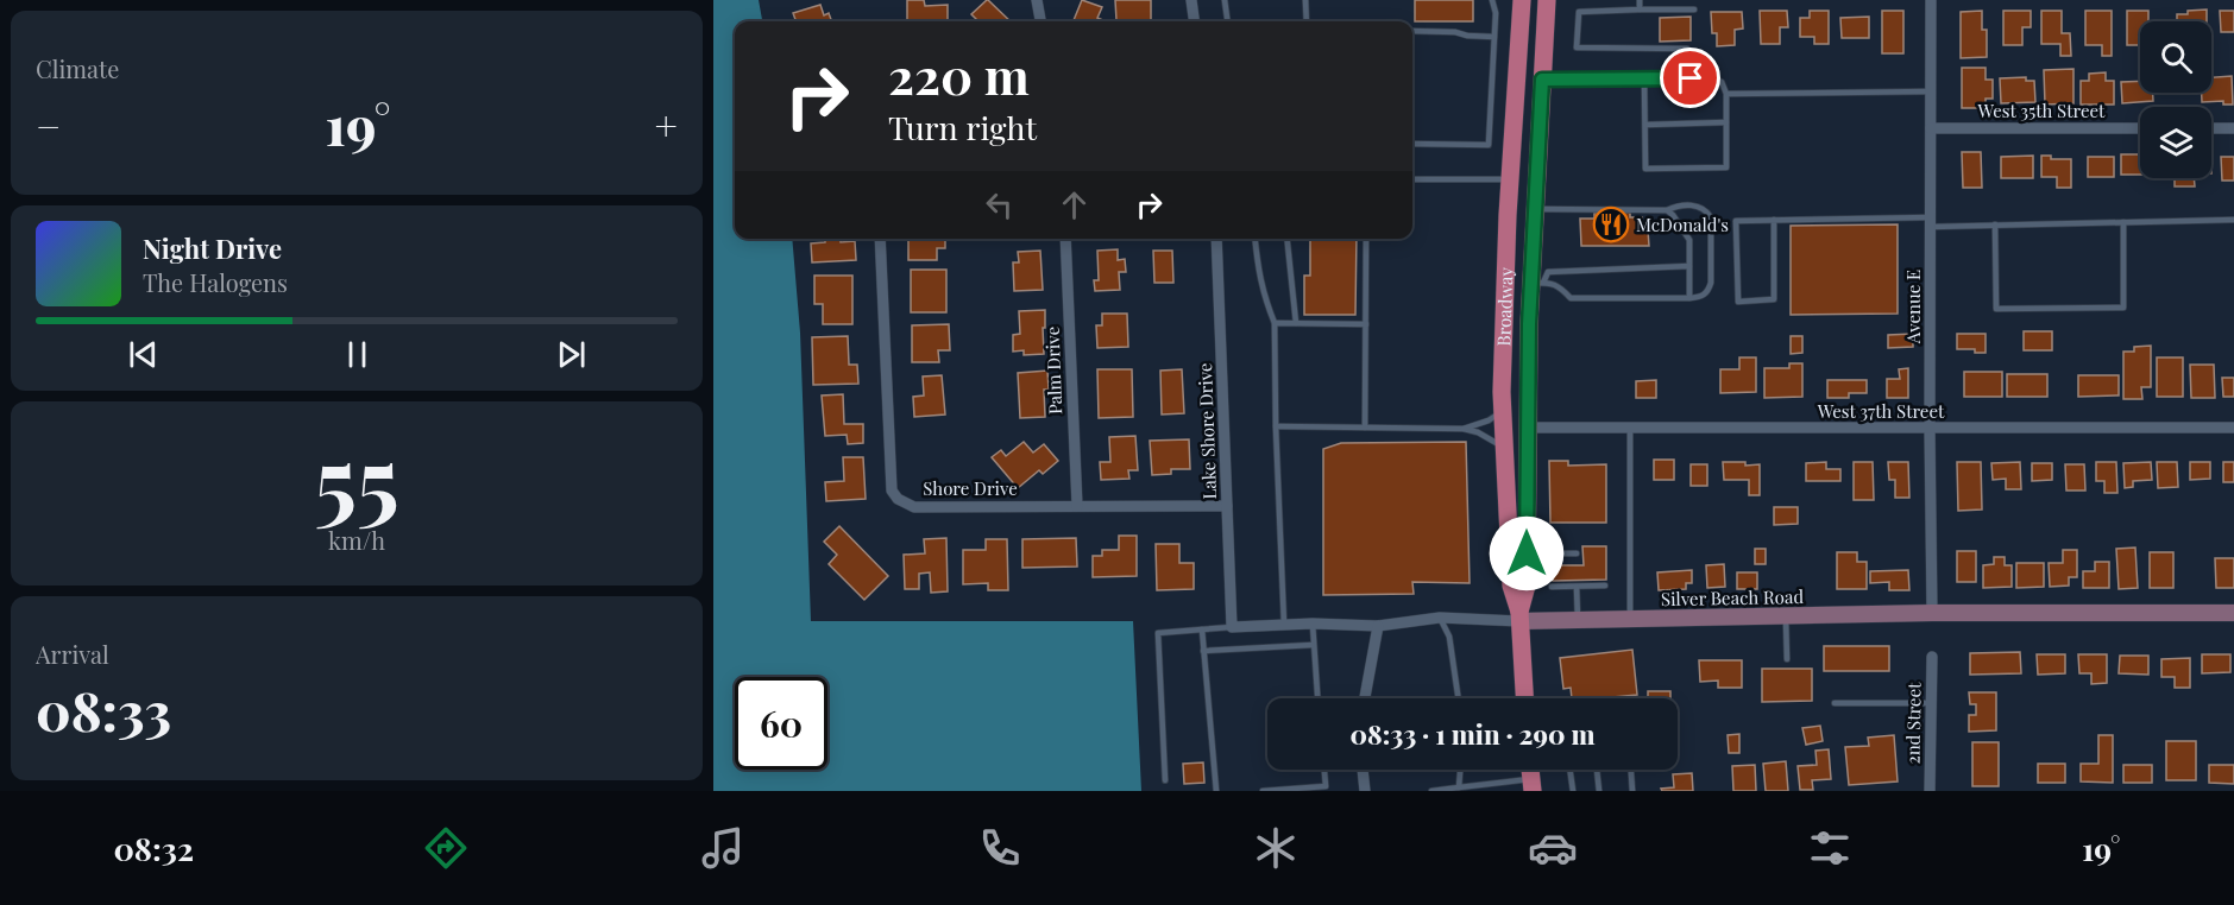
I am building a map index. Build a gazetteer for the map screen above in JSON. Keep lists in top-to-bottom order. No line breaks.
{"streets":{"main road":["Broadway"],"street":["West 35th Street","Avenue E","Palm Drive","West 37th Street","Lake Shore Drive","Shore Drive","Silver Beach Road","2nd Street"]},"crossings":[["West 35th Street","Avenue E"],["Broadway","West 37th Street"],["Broadway","Silver Beach Road"],["Avenue E","West 37th Street"],["Avenue E","Silver Beach Road"],["Palm Drive","Shore Drive"],["Lake Shore Drive","Shore Drive"],["Lake Shore Drive","Silver Beach Road"]],"places":{"restaurant":["McDonald's"]},"page":{"tile":["Climate",["55","km/h"],["Arrival","08:33"]],"turn":["220 m","Turn right"],"heat":["−","19°","+"],"song":["Night Drive","The Halogens"],"limit":"60","trip":"08:33 · 1 min · 290 m","tabs":["08:32","19°"]}}
